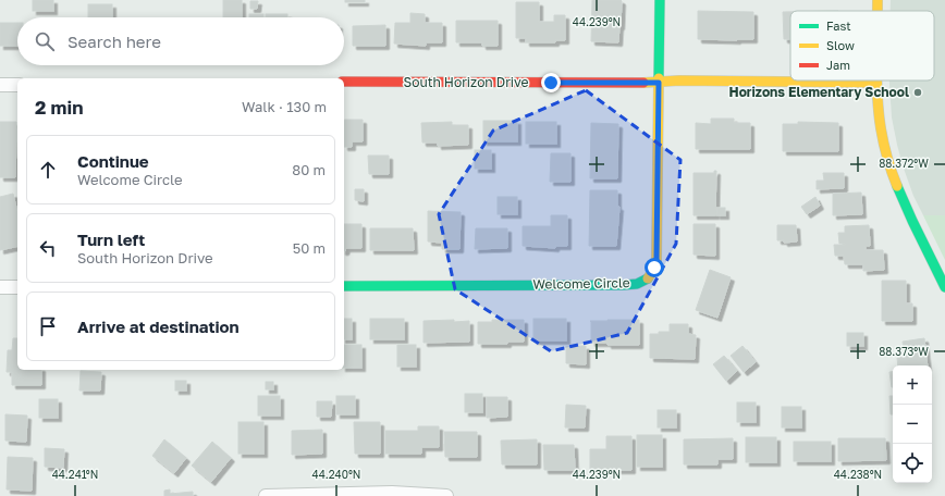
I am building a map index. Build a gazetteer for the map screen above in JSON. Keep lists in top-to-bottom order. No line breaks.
{"streets":{"street":["South Horizon Drive","Welcome Circle"]},"crossings":[["South Horizon Drive","Welcome Circle"]],"places":["Horizons Elementary School"],"legend":["Fast","Slow","Jam"],"page":{"search":"Search here","heading":["2 min","Walk · 130 m"],"list":[["Continue","Welcome Circle","80 m"],["Turn left","South Horizon Drive","50 m"],"Arrive at destination"],"map_buttons":["+","−"]},"coordinates":["44.239°N","88.372°W","88.373°W","44.241°N","44.240°N","44.238°N"]}
